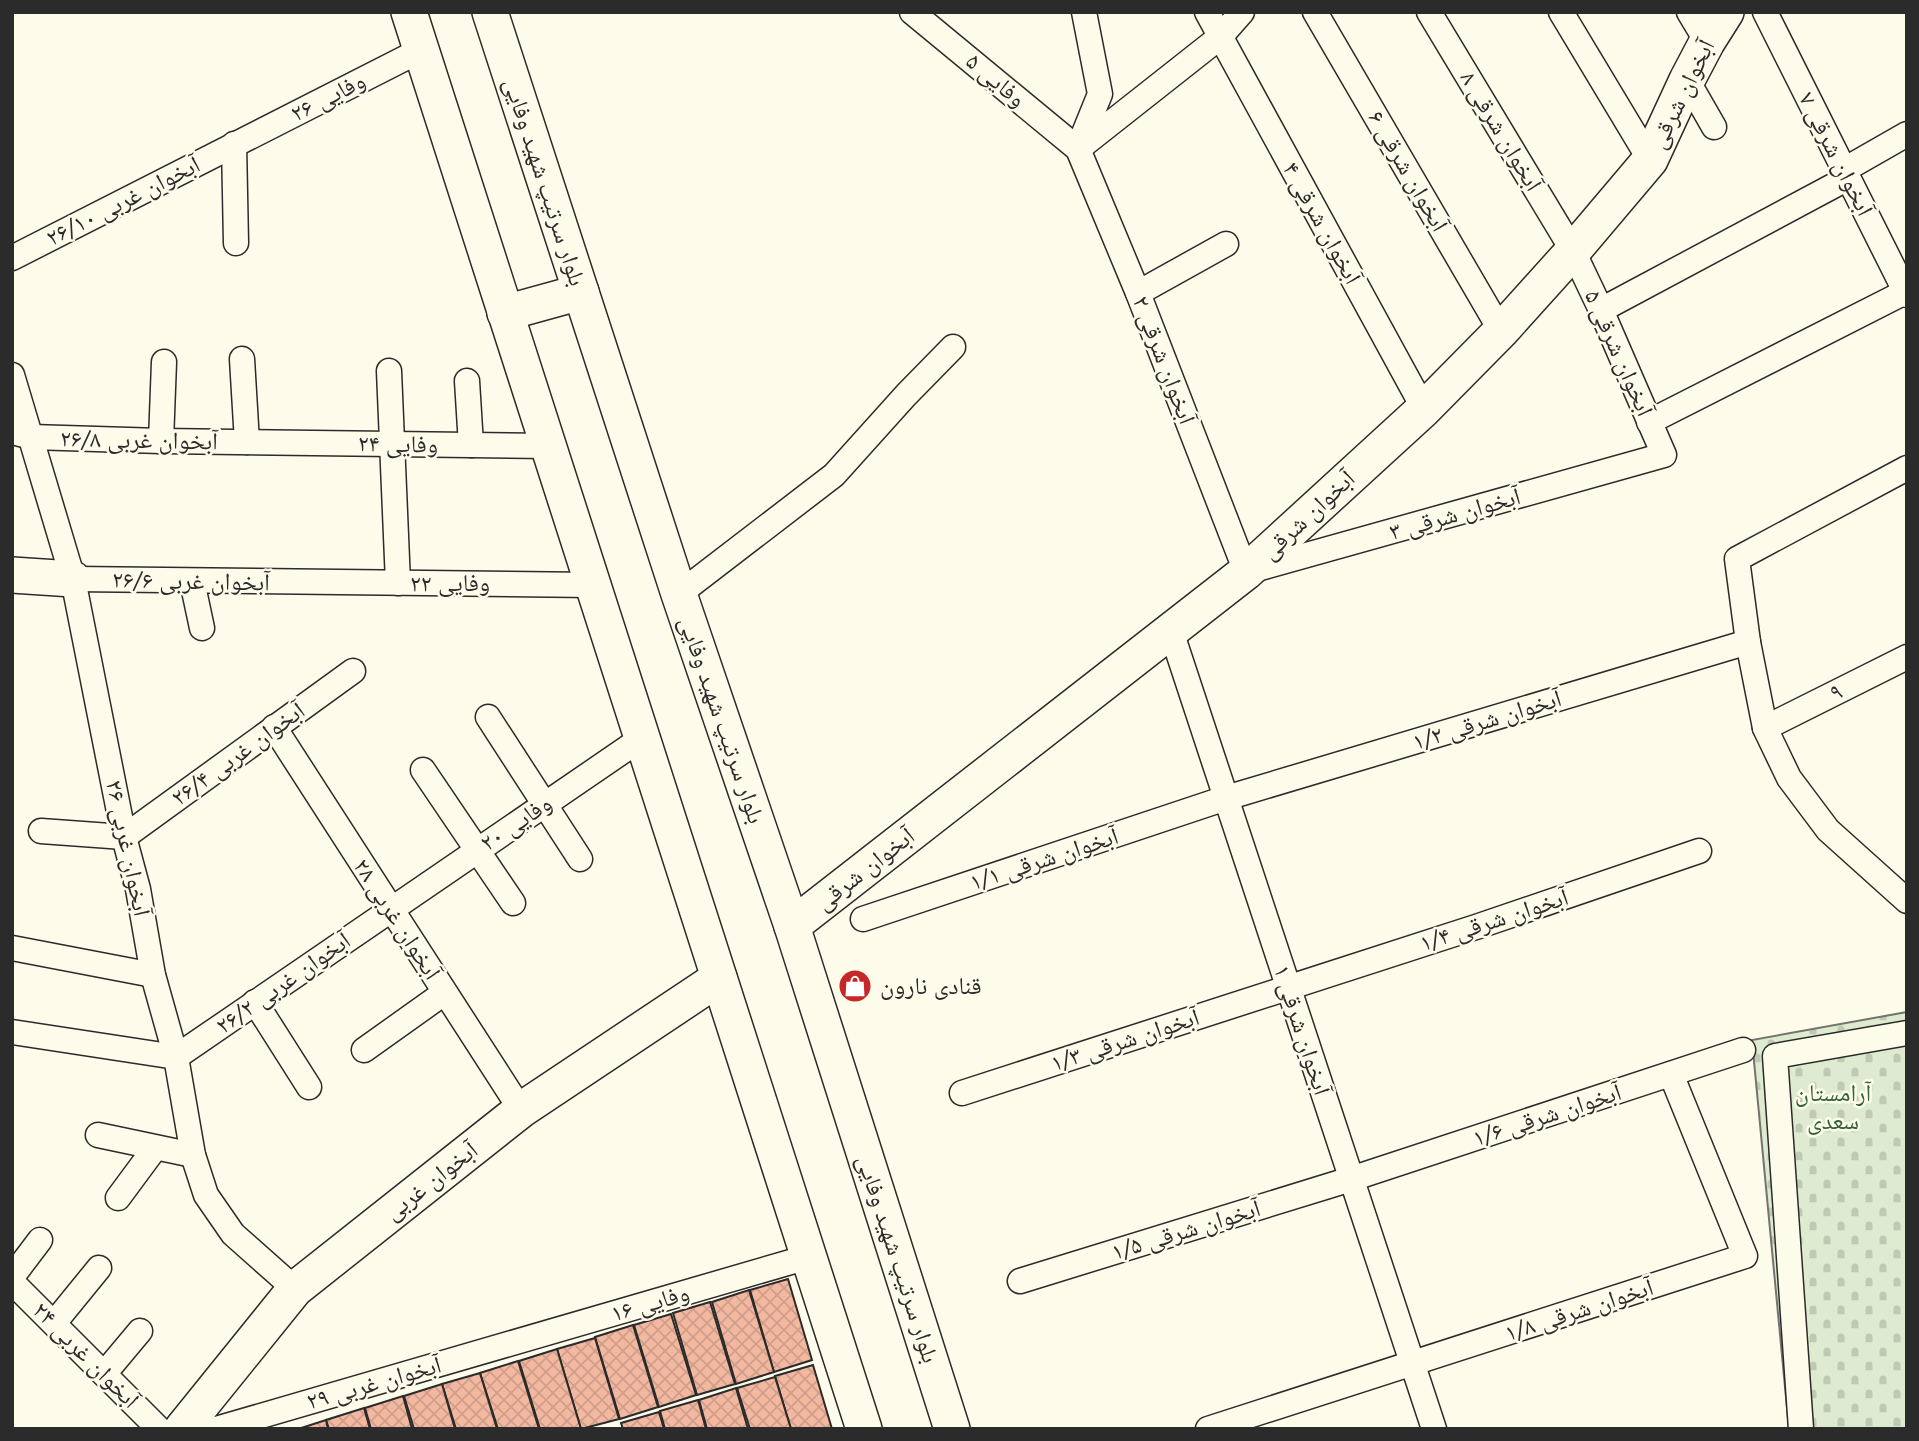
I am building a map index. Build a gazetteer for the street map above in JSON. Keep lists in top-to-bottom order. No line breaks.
{"streets":{"main road":["آبخوان شرقی","بلوار سرتیپ شهید وفایی","آبخوان غربی"],"street":["وفایی ۵","وفایی ۲۶","آبخوان شرقی ۸","آبخوان شرقی ۷","آبخوان شرقی ۶","آبخوان غربی ۲۶/۱۰","آبخوان شرقی ۴","آبخوان شرقی ۵","آبخوان شرقی ۲","آبخوان غربی ۲۶/۸","وفایی ۲۴","آبخوان شرقی ۳","آبخوان غربی ۲۶/۶","وفایی ۲۲","۹","آبخوان شرقی ۱/۲","آبخوان غربی ۲۶/۴","وفایی ۲۰","آبخوان غربی ۲۶","آبخوان شرقی ۱/۱","آبخوان غربی ۲۸","آبخوان شرقی ۱/۴","آبخوان غربی ۲۶/۲","آبخوان شرقی ۱","آبخوان شرقی ۱/۳","آبخوان شرقی ۱/۶","آبخوان شرقی ۱/۵","وفایی ۱۶","آبخوان شرقی ۱/۸","آبخوان غربی ۲۴","آبخوان غربی ۲۹"]},"crossings":[["وفایی ۵","آبخوان شرقی ۲"],["آبخوان شرقی","آبخوان شرقی ۸"],["آبخوان شرقی","آبخوان شرقی ۶"],["آبخوان شرقی","بلوار سرتیپ شهید وفایی"],["آبخوان شرقی","آبخوان شرقی ۴"],["آبخوان شرقی","آبخوان شرقی ۵"],["آبخوان شرقی","آبخوان شرقی ۲"],["آبخوان شرقی","آبخوان شرقی ۳"],["آبخوان شرقی","آبخوان شرقی ۱"],["وفایی ۲۶","آبخوان غربی ۲۶/۱۰"],["آبخوان شرقی ۸","آبخوان شرقی ۵"],["آبخوان شرقی ۵","آبخوان شرقی ۳"],["آبخوان شرقی ۲","آبخوان شرقی ۳"],["آبخوان غربی ۲۶/۸","وفایی ۲۴"],["آبخوان غربی ۲۶/۸","آبخوان غربی ۲۶"],["آبخوان غربی ۲۶/۶","وفایی ۲۲"],["آبخوان غربی ۲۶/۶","آبخوان غربی ۲۶"],["آبخوان شرقی ۱/۲","آبخوان شرقی ۱/۱"],["آبخوان شرقی ۱/۲","آبخوان شرقی ۱"],["آبخوان غربی ۲۶/۴","آبخوان غربی ۲۶"],["آبخوان غربی ۲۶/۴","آبخوان غربی ۲۸"],["وفایی ۲۰","آبخوان غربی ۲۸"],["وفایی ۲۰","آبخوان غربی ۲۶/۲"],["آبخوان غربی ۲۶","آبخوان غربی ۲۶/۲"],["آبخوان غربی ۲۶","آبخوان غربی"],["آبخوان شرقی ۱/۱","آبخوان شرقی ۱"],["آبخوان غربی ۲۸","آبخوان غربی ۲۶/۲"],["آبخوان غربی ۲۸","آبخوان غربی"],["آبخوان شرقی ۱/۴","آبخوان شرقی ۱"],["آبخوان شرقی ۱/۴","آبخوان شرقی ۱/۳"],["آبخوان شرقی ۱","آبخوان شرقی ۱/۳"],["آبخوان شرقی ۱","آبخوان شرقی ۱/۶"],["آبخوان شرقی ۱","آبخوان شرقی ۱/۵"],["آبخوان شرقی ۱","آبخوان شرقی ۱/۸"],["آبخوان شرقی ۱/۶","آبخوان شرقی ۱/۵"],["آبخوان شرقی ۱/۶","آبخوان شرقی ۱/۸"],["وفایی ۱۶","آبخوان غربی ۲۹"]],"parks":["آرامستان سعدی"],"places":{"shop":["قنادی نارون"]}}
